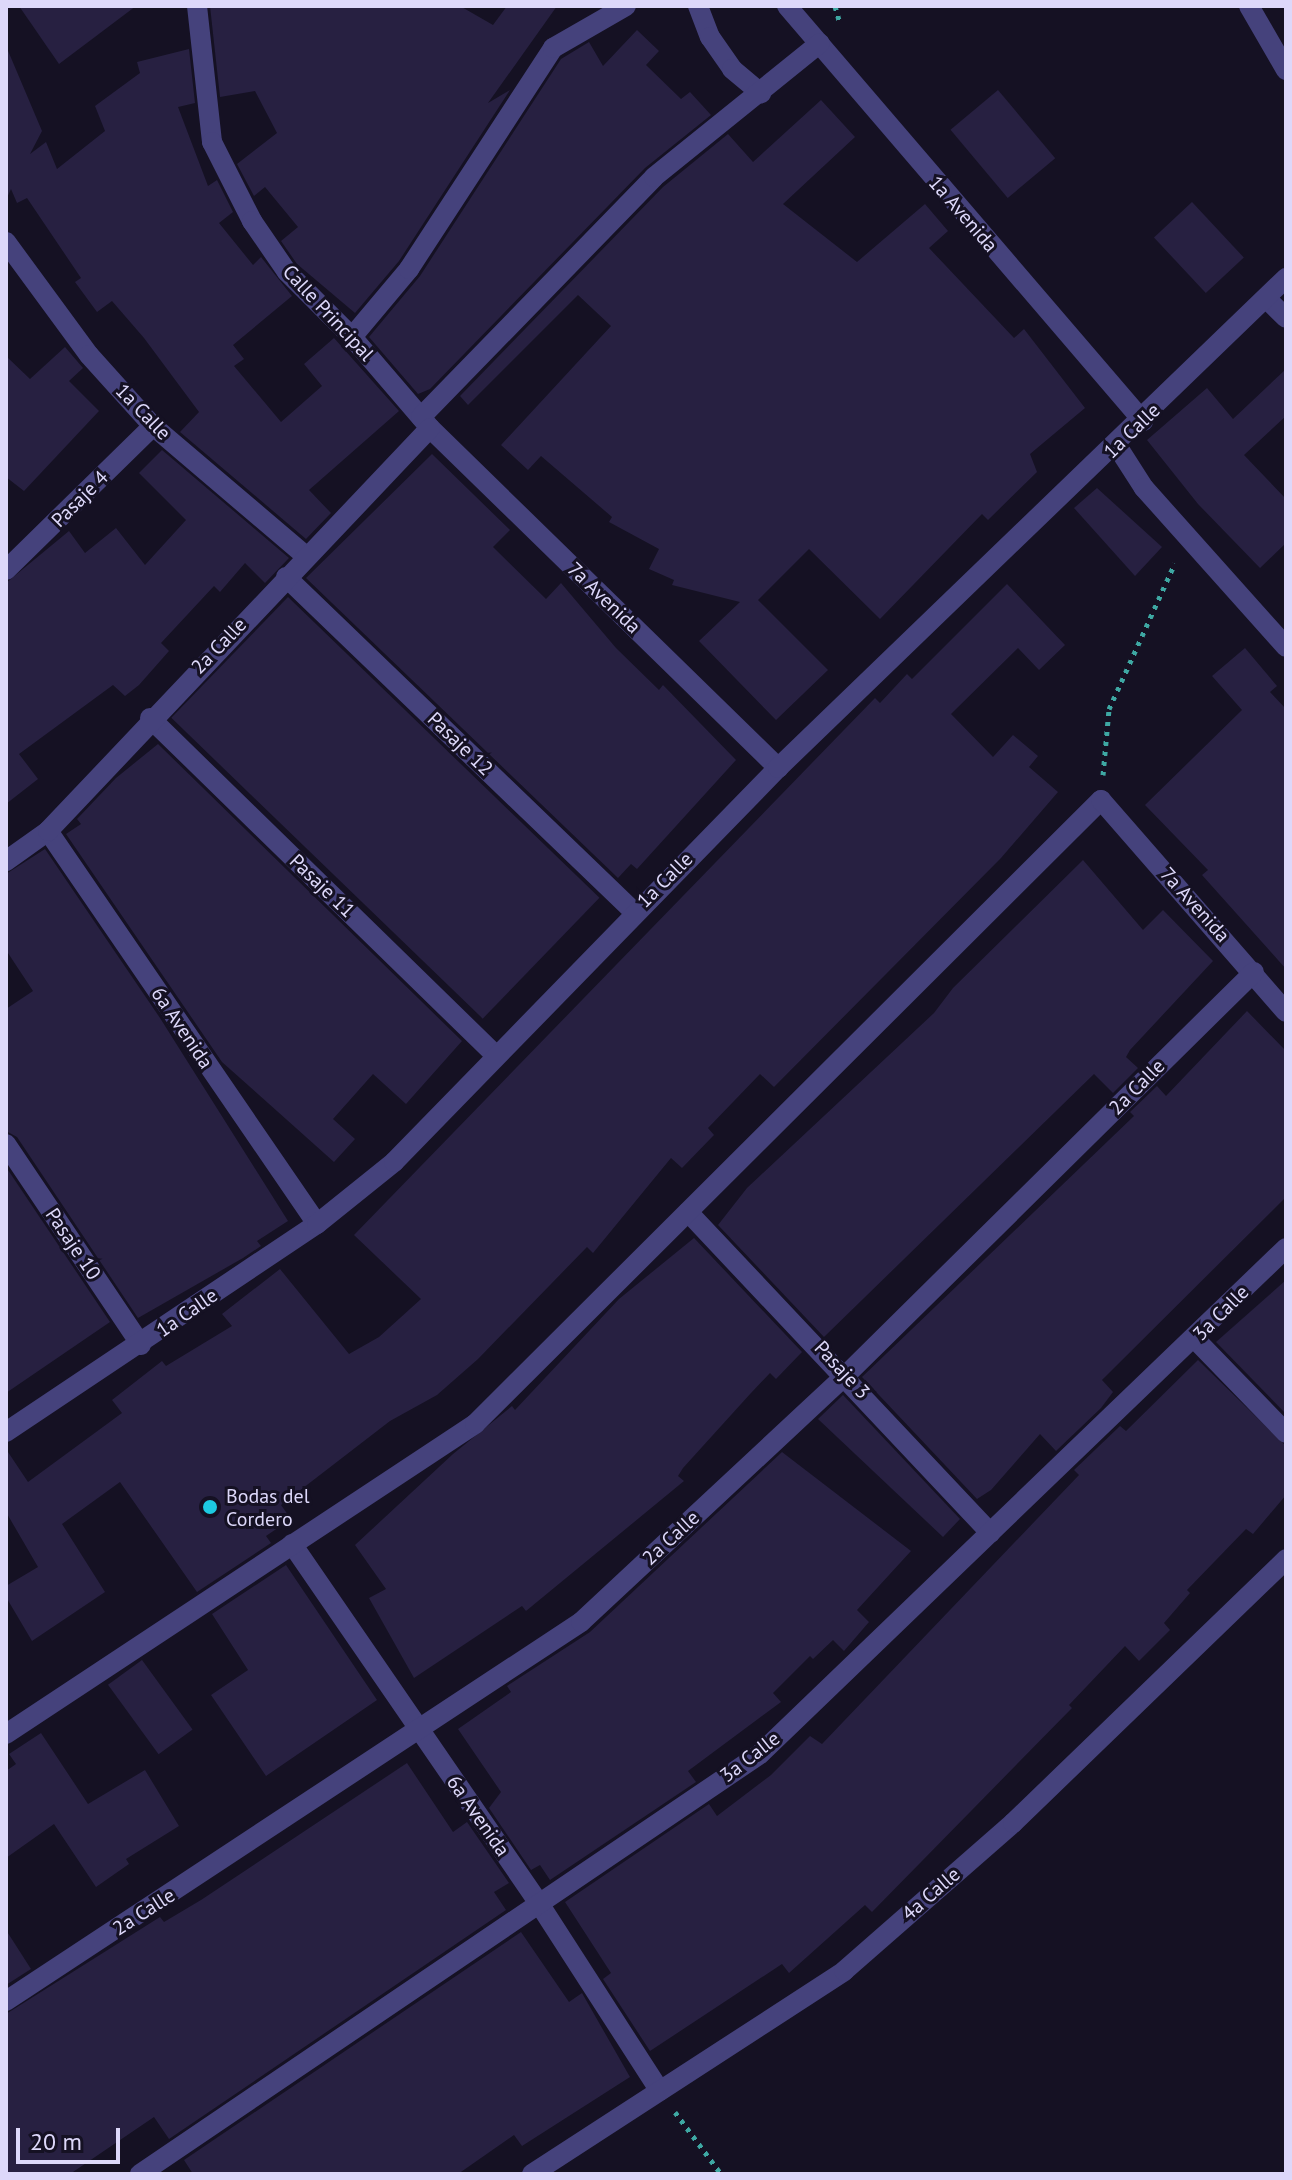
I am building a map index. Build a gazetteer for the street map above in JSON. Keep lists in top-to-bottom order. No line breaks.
{"streets":{"street":["1a Avenida","Calle Principal","1a Calle","Pasaje 4","7a Avenida","2a Calle","Pasaje 12","Pasaje 11","6a Avenida","Pasaje 10","3a Calle","Pasaje 3","4a Calle"]},"crossings":[["1a Avenida","1a Calle"],["1a Avenida","2a Calle"],["Calle Principal","7a Avenida"],["Calle Principal","2a Calle"],["1a Calle","Pasaje 4"],["1a Calle","7a Avenida"],["1a Calle","2a Calle"],["1a Calle","Pasaje 12"],["1a Calle","Pasaje 11"],["1a Calle","6a Avenida"],["1a Calle","Pasaje 10"],["7a Avenida","2a Calle"],["2a Calle","Pasaje 12"],["2a Calle","Pasaje 11"],["2a Calle","6a Avenida"],["2a Calle","Pasaje 3"],["6a Avenida","3a Calle"],["6a Avenida","4a Calle"],["3a Calle","Pasaje 3"]],"places":["Bodas del Cordero"],"scale_bar":"20 m"}
